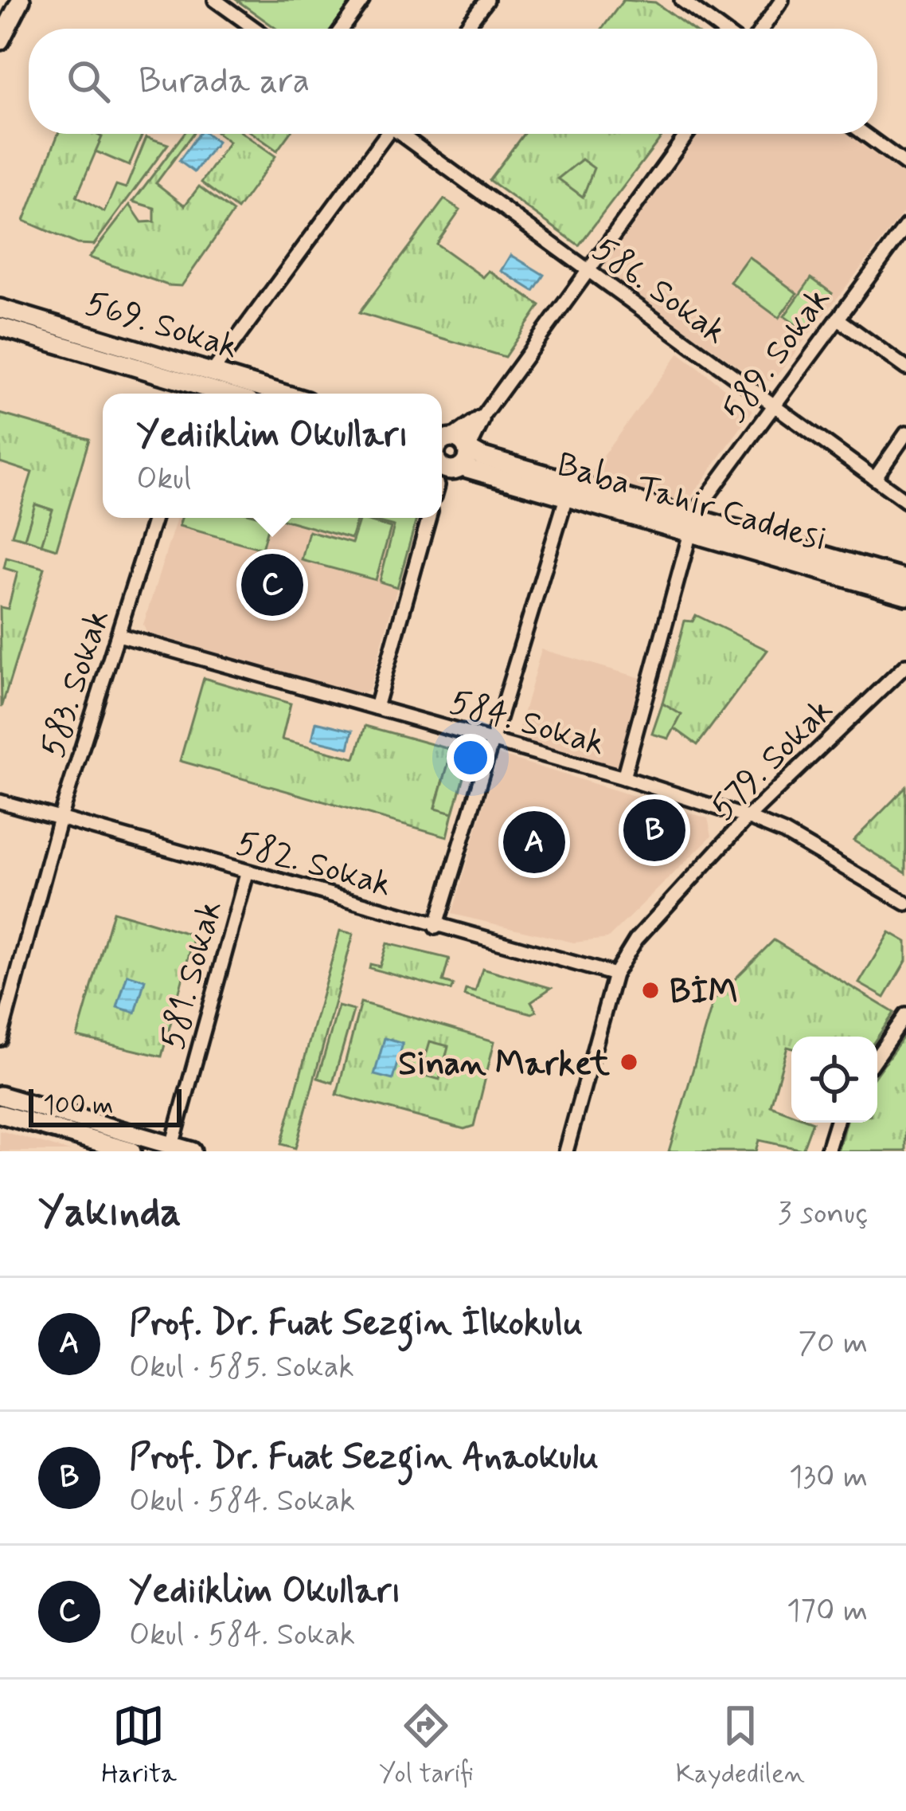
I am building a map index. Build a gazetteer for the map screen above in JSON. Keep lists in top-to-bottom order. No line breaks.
{"streets":{"street":["586. Sokak","569. Sokak","589. Sokak","Baba Tahir Caddesi","583. Sokak","584. Sokak","579. Sokak","582. Sokak","581. Sokak"]},"crossings":[["586. Sokak","589. Sokak"],["589. Sokak","Baba Tahir Caddesi"],["589. Sokak","584. Sokak"],["583. Sokak","584. Sokak"],["583. Sokak","582. Sokak"],["584. Sokak","579. Sokak"],["579. Sokak","582. Sokak"],["582. Sokak","581. Sokak"]],"places":["BİM","Sinan Market"],"scale_bar":"100 m","page":{"search":"Burada ara","popup":["Yediiklim Okulları","Okul"],"pins":["C","B","A"],"scale":"100 m","heading":["Yakında","3 sonuç"],"list":[{"mark":"A","name":"Prof. Dr. Fuat Sezgin İlkokulu","note":"Okul · 585. Sokak","value":"70 m"},{"mark":"B","name":"Prof. Dr. Fuat Sezgin Anaokulu","note":"Okul · 584. Sokak","value":"130 m"},{"mark":"C","name":"Yediiklim Okulları","note":"Okul · 584. Sokak","value":"170 m"}],"nav":["Harita","Yol tarifi","Kaydedilen"]}}
